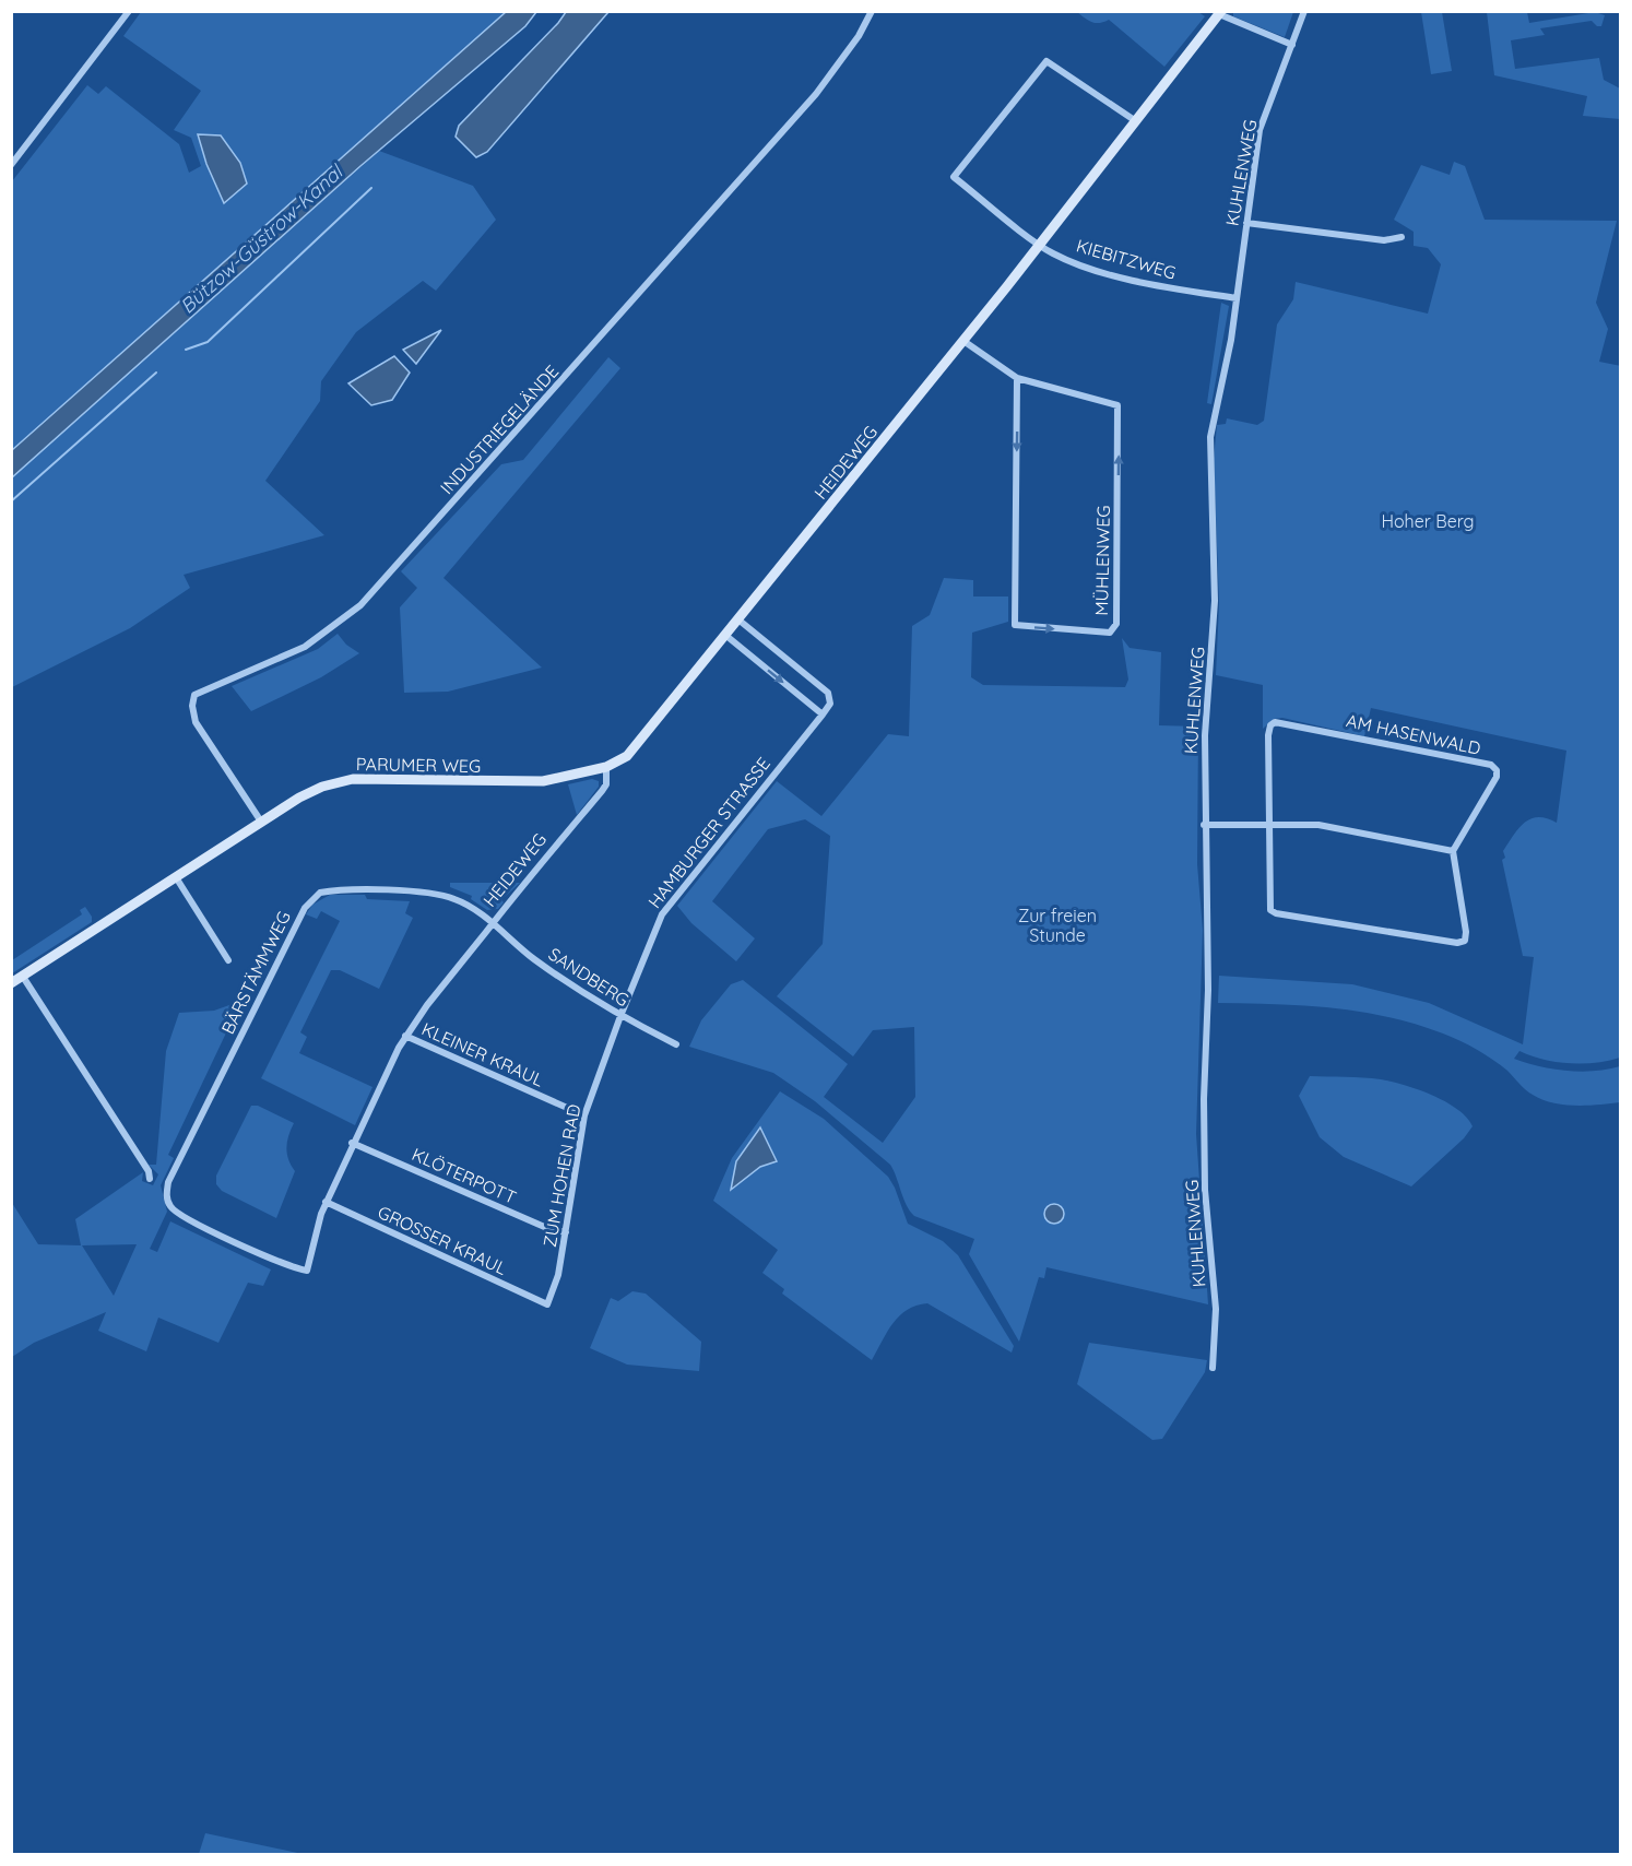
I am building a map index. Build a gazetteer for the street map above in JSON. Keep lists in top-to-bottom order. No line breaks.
{"streets":{"street":["KUHLENWEG","KIEBITZWEG","INDUSTRIEGELÄNDE","HEIDEWEG","MÜHLENWEG","AM HASENWALD","PARUMER WEG","HAMBURGER STRASSE","BÄRSTÄMMWEG","SANDBERG","KLEINER KRAUL","KLÖTERPOTT","ZUM HOHEN RAD","GROSSER KRAUL"]},"crossings":[["KUHLENWEG","KIEBITZWEG"],["KIEBITZWEG","HEIDEWEG"],["INDUSTRIEGELÄNDE","PARUMER WEG"],["HEIDEWEG","MÜHLENWEG"],["HEIDEWEG","PARUMER WEG"],["HEIDEWEG","BÄRSTÄMMWEG"],["HEIDEWEG","SANDBERG"],["HAMBURGER STRASSE","SANDBERG"],["HAMBURGER STRASSE","ZUM HOHEN RAD"],["BÄRSTÄMMWEG","SANDBERG"],["BÄRSTÄMMWEG","KLEINER KRAUL"],["BÄRSTÄMMWEG","KLÖTERPOTT"],["BÄRSTÄMMWEG","GROSSER KRAUL"],["SANDBERG","ZUM HOHEN RAD"],["KLEINER KRAUL","ZUM HOHEN RAD"],["KLÖTERPOTT","ZUM HOHEN RAD"],["ZUM HOHEN RAD","GROSSER KRAUL"]],"water":["Bützow-Güstrow-Kanal"],"parks":["Hoher Berg","Zur freien Stunde"]}
